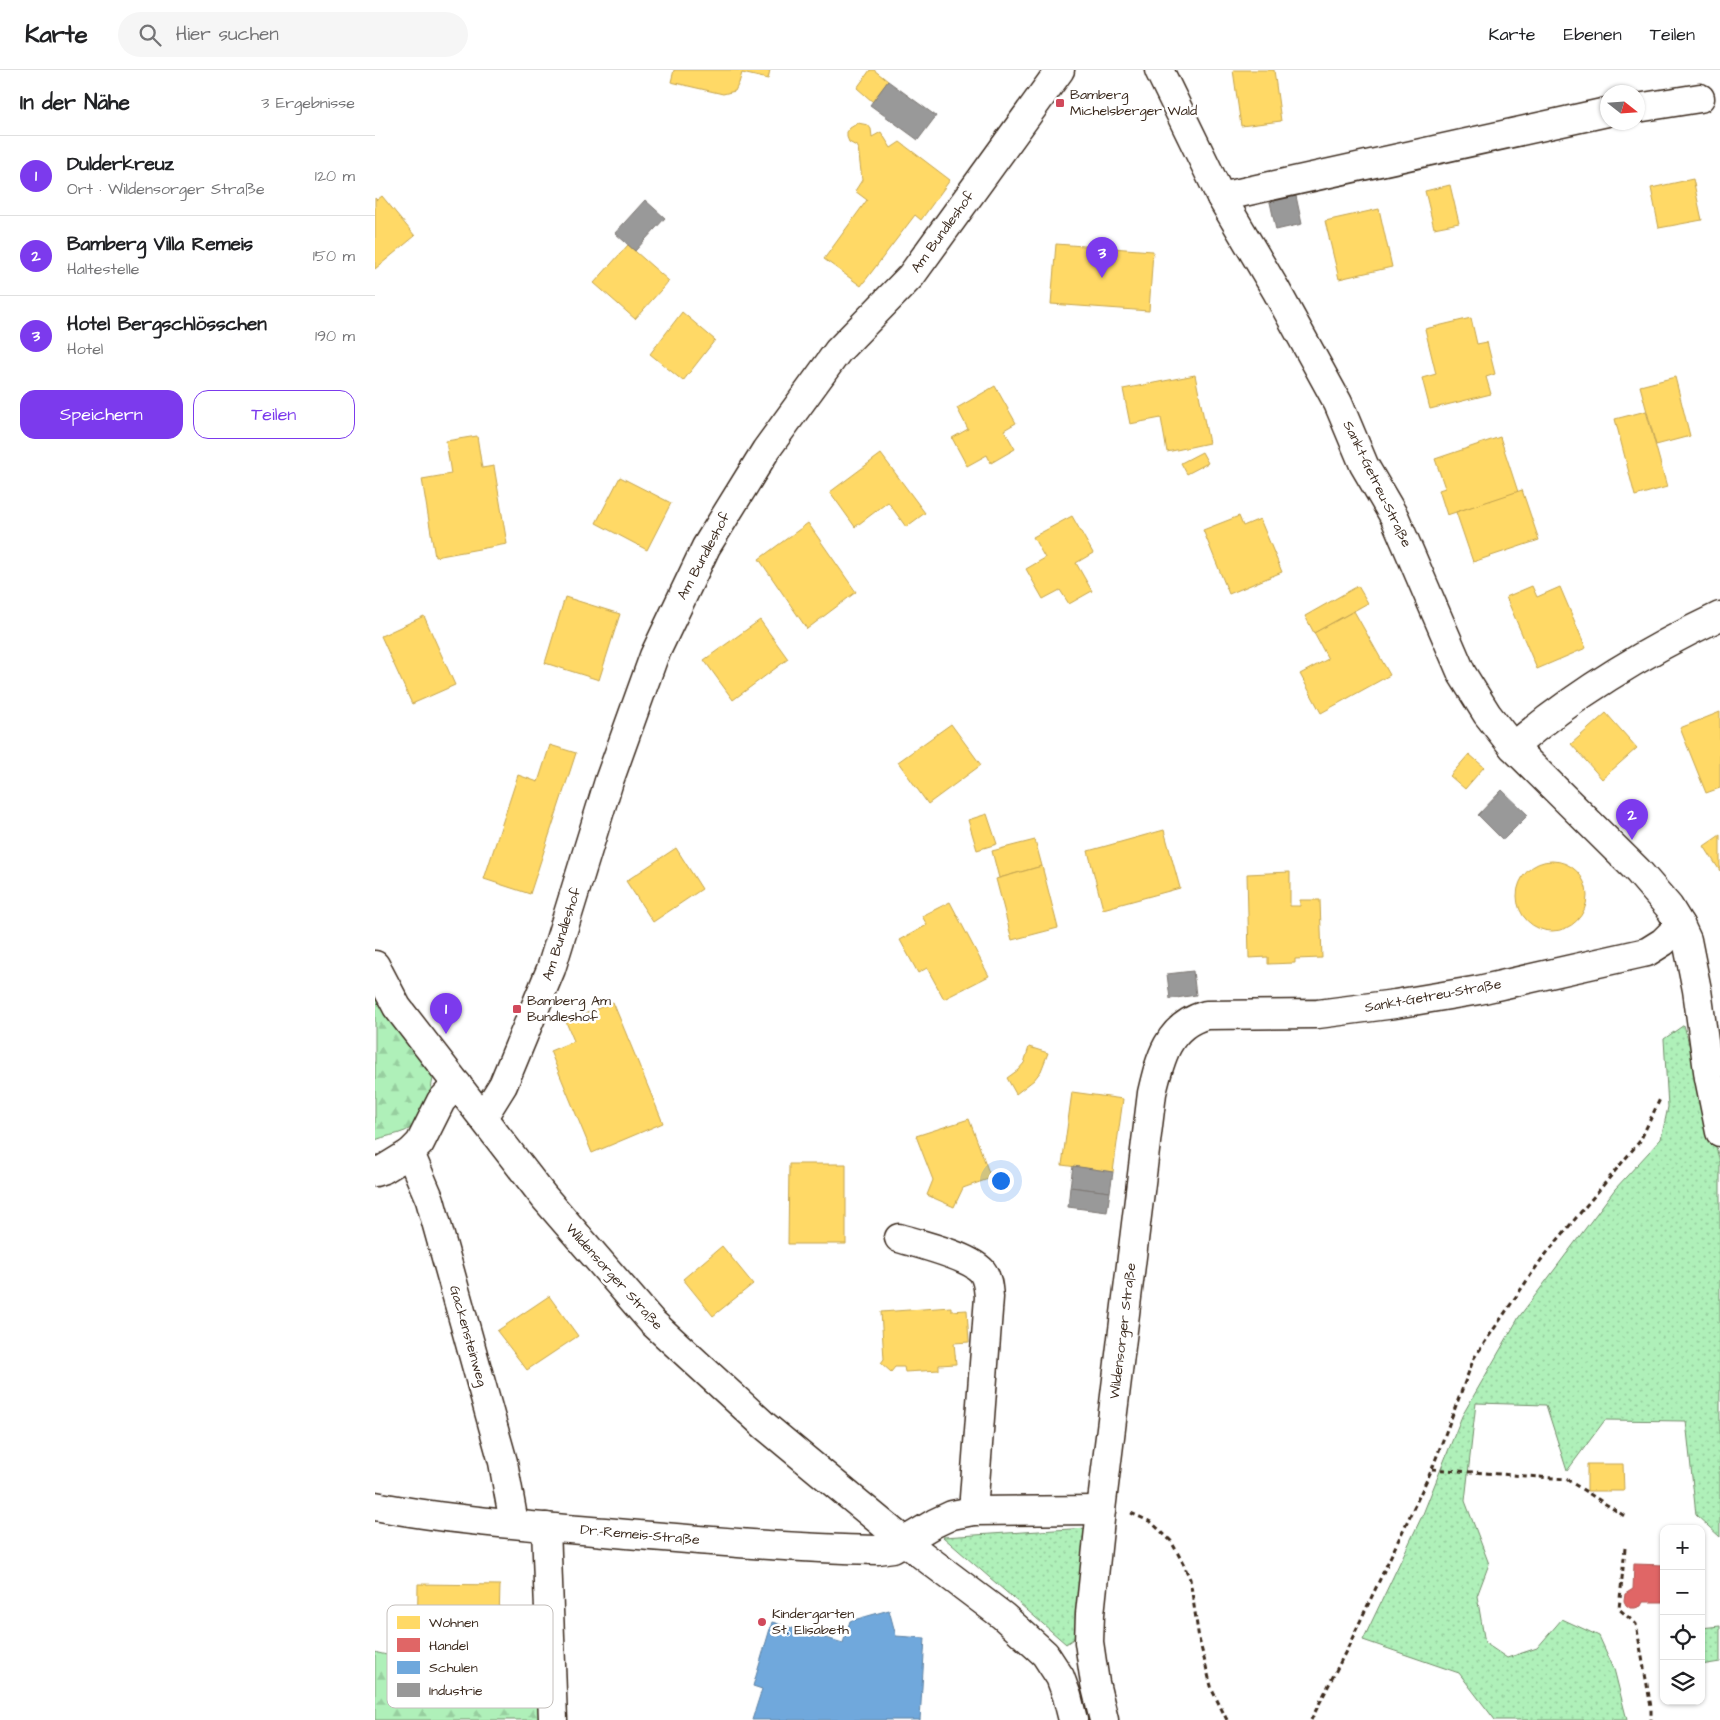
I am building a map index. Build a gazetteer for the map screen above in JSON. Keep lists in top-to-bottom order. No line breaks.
{"streets":{"street":["Am Bundleshof","Sankt-Getreu-Straße","Wildensorger Straße","Gackensteinweg","Dr.-Remeis-Straße"]},"crossings":[["Am Bundleshof","Wildensorger Straße"],["Sankt-Getreu-Straße","Wildensorger Straße"],["Wildensorger Straße","Dr.-Remeis-Straße"],["Gackensteinweg","Dr.-Remeis-Straße"]],"places":{"transit":["Bamberg Michelsberger Wald","Bamberg Am Bundleshof"],"other":["Kindergarten St. Elisabeth"]},"legend":["Wohnen","Handel","Schulen","Industrie"],"north":"right","page":{"header":"Karte","search":"Hier suchen","nav":["Karte","Ebenen","Teilen"],"heading":["In der Nähe","3 Ergebnisse"],"list":[{"mark":"1","name":"Dulderkreuz","note":"Ort · Wildensorger Straße","value":"120 m"},{"mark":"2","name":"Bamberg Villa Remeis","note":"Haltestelle","value":"150 m"},{"mark":"3","name":"Hotel Bergschlösschen","note":"Hotel","value":"190 m"}],"pins":["3","2","1"],"buttons":["Speichern","Teilen"],"map_buttons":["+","−"]}}
